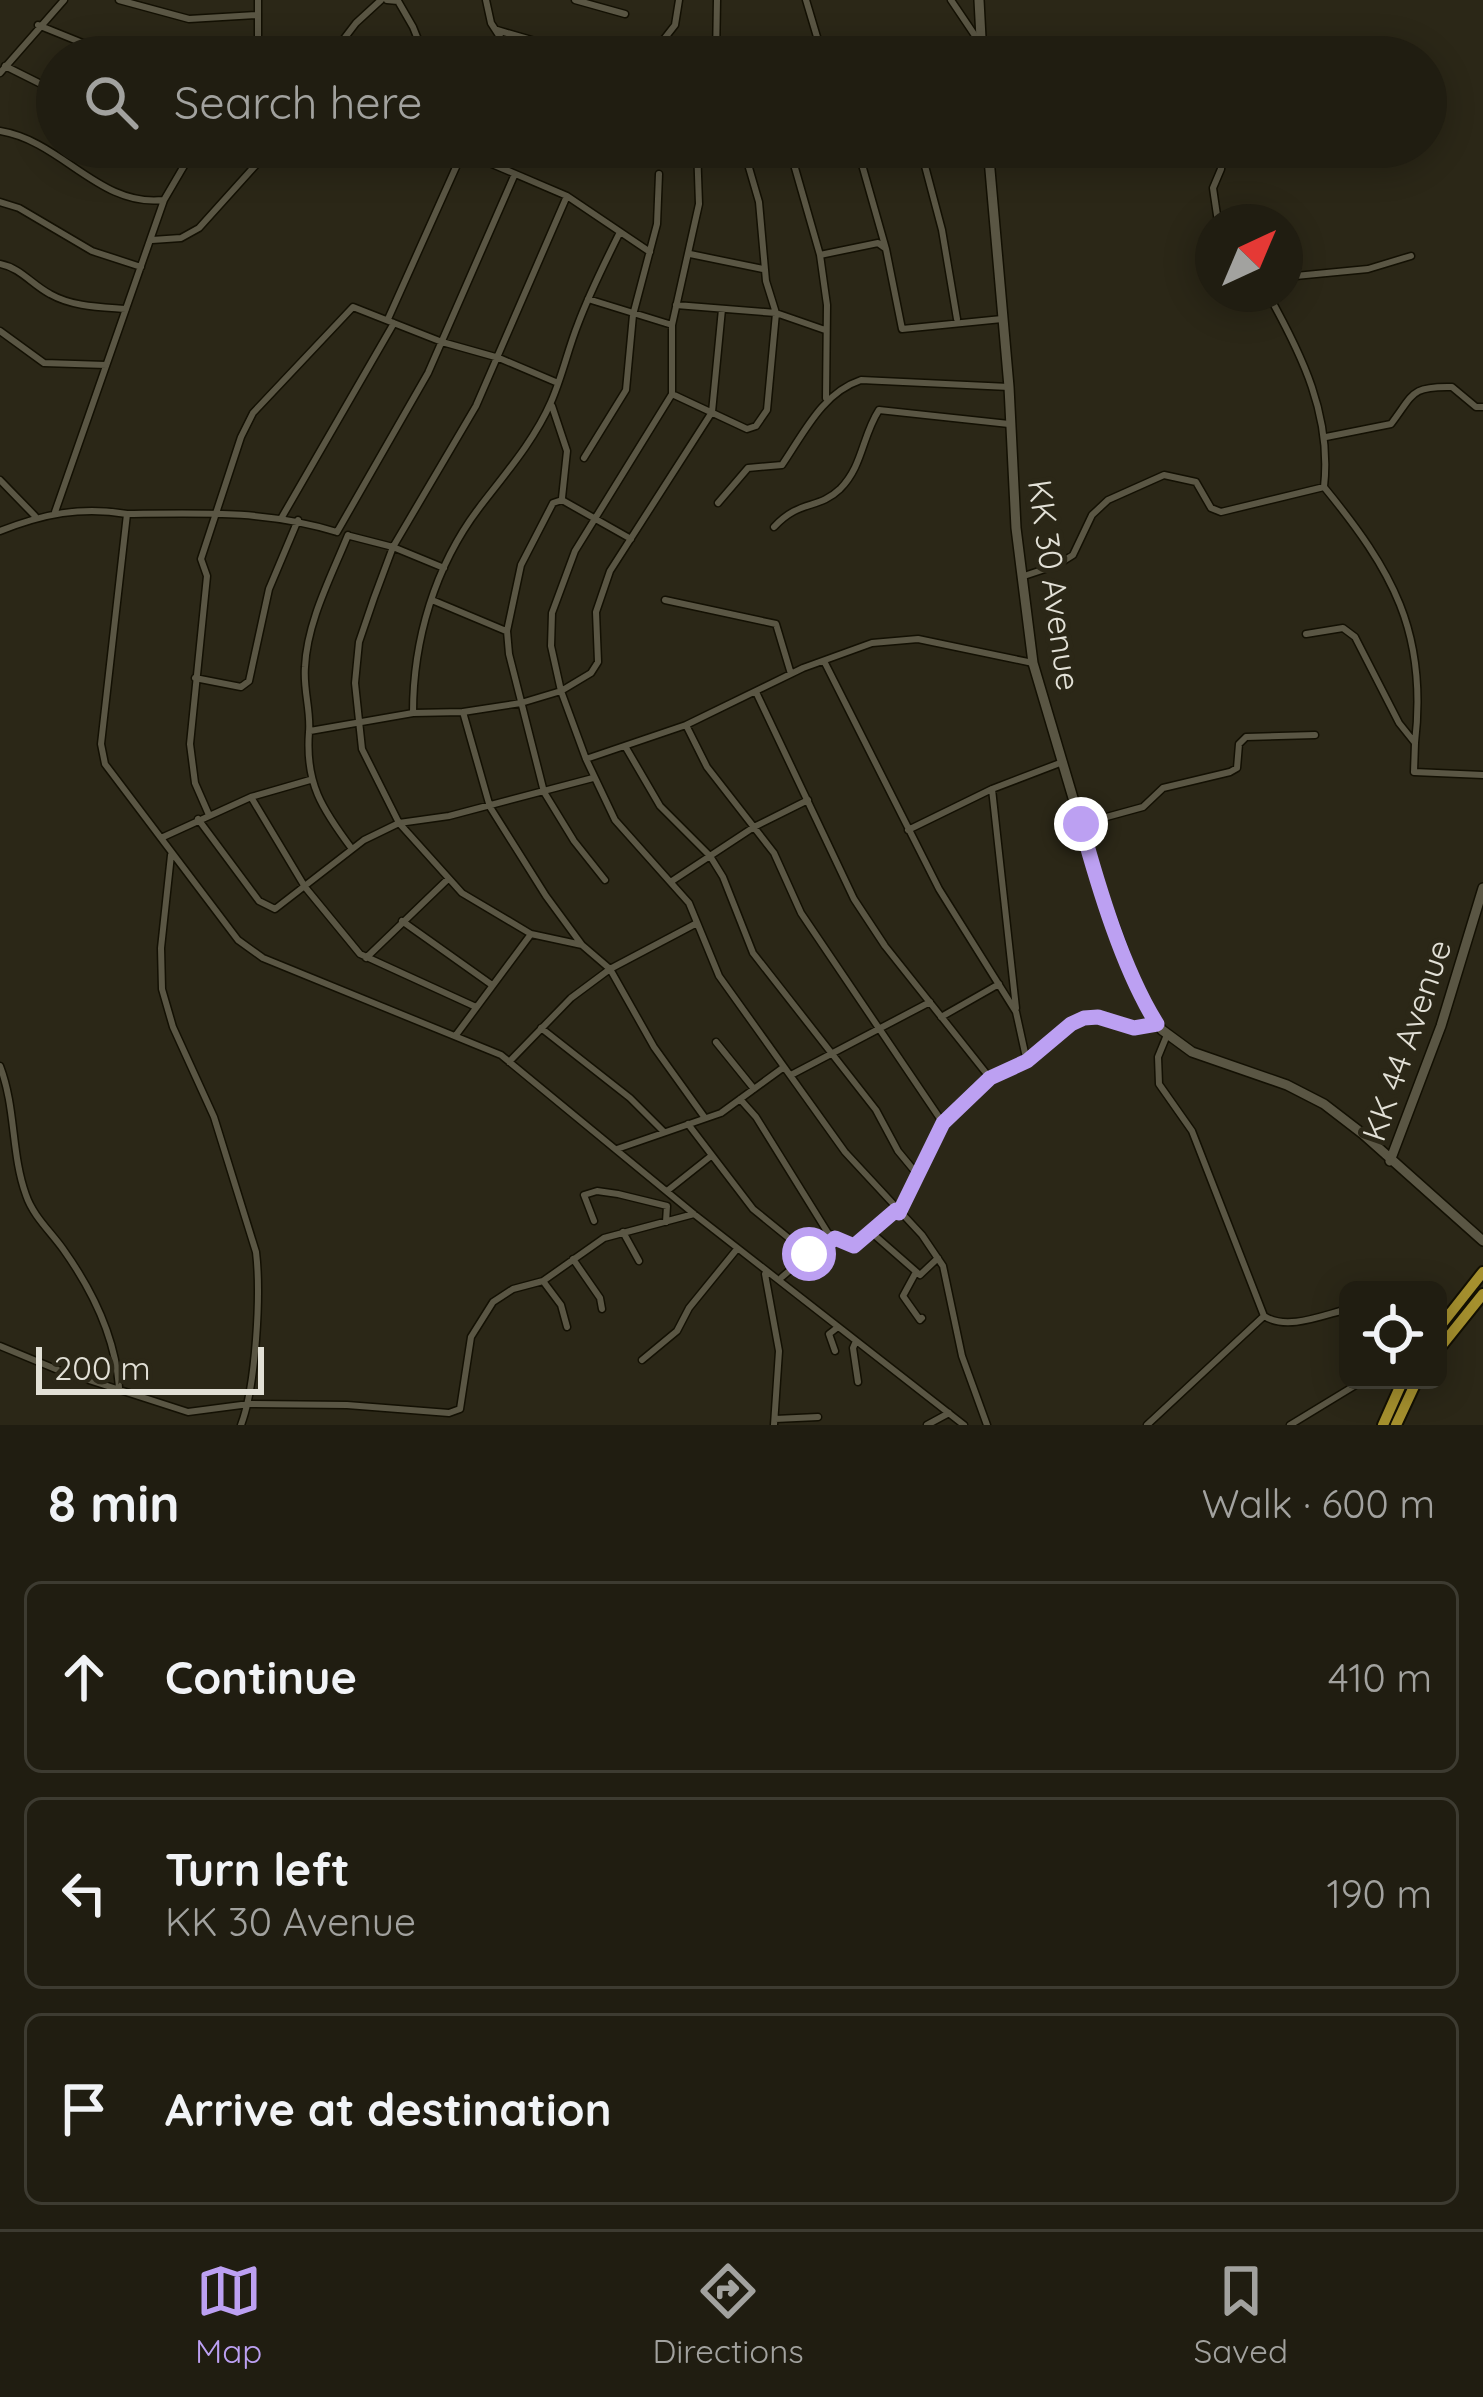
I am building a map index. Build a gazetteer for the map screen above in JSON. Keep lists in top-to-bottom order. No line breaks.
{"streets":{"main road":["KK 30 Avenue","KK 44 Avenue"]},"crossings":[["KK 30 Avenue","KK 44 Avenue"]],"scale_bar":"200 m","north":"top right","page":{"search":"Search here","scale":"200 m","heading":["8 min","Walk · 600 m"],"list":[["Continue","410 m"],["Turn left","KK 30 Avenue","190 m"],"Arrive at destination"],"nav":["Map","Directions","Saved"]}}
